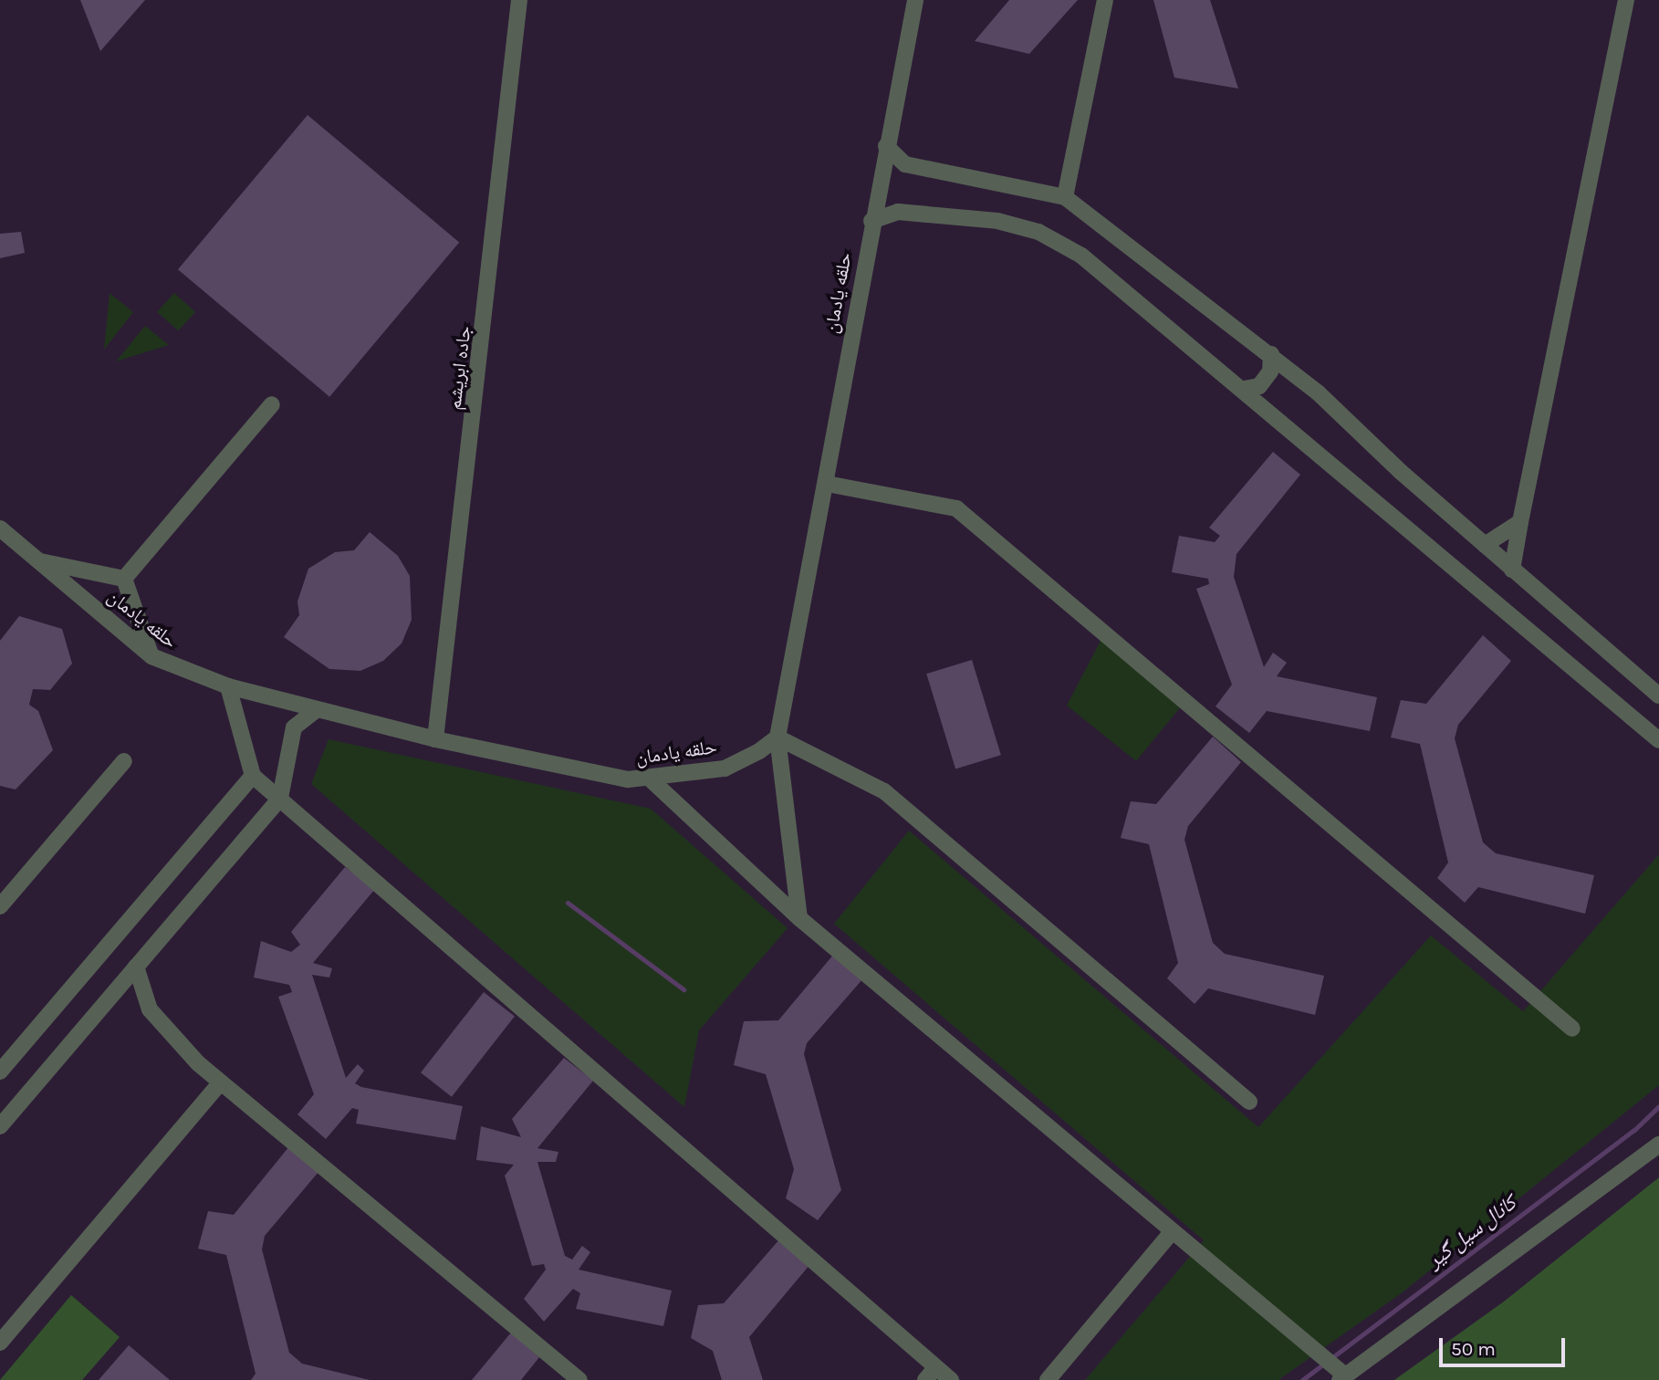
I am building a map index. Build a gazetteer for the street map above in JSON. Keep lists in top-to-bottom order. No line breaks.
{"streets":{"street":["حلقه یادمان","جاده ابریشم"]},"crossings":[["حلقه یادمان","جاده ابریشم"]],"water":["کانال سیل گیر"],"scale_bar":"50 m"}
